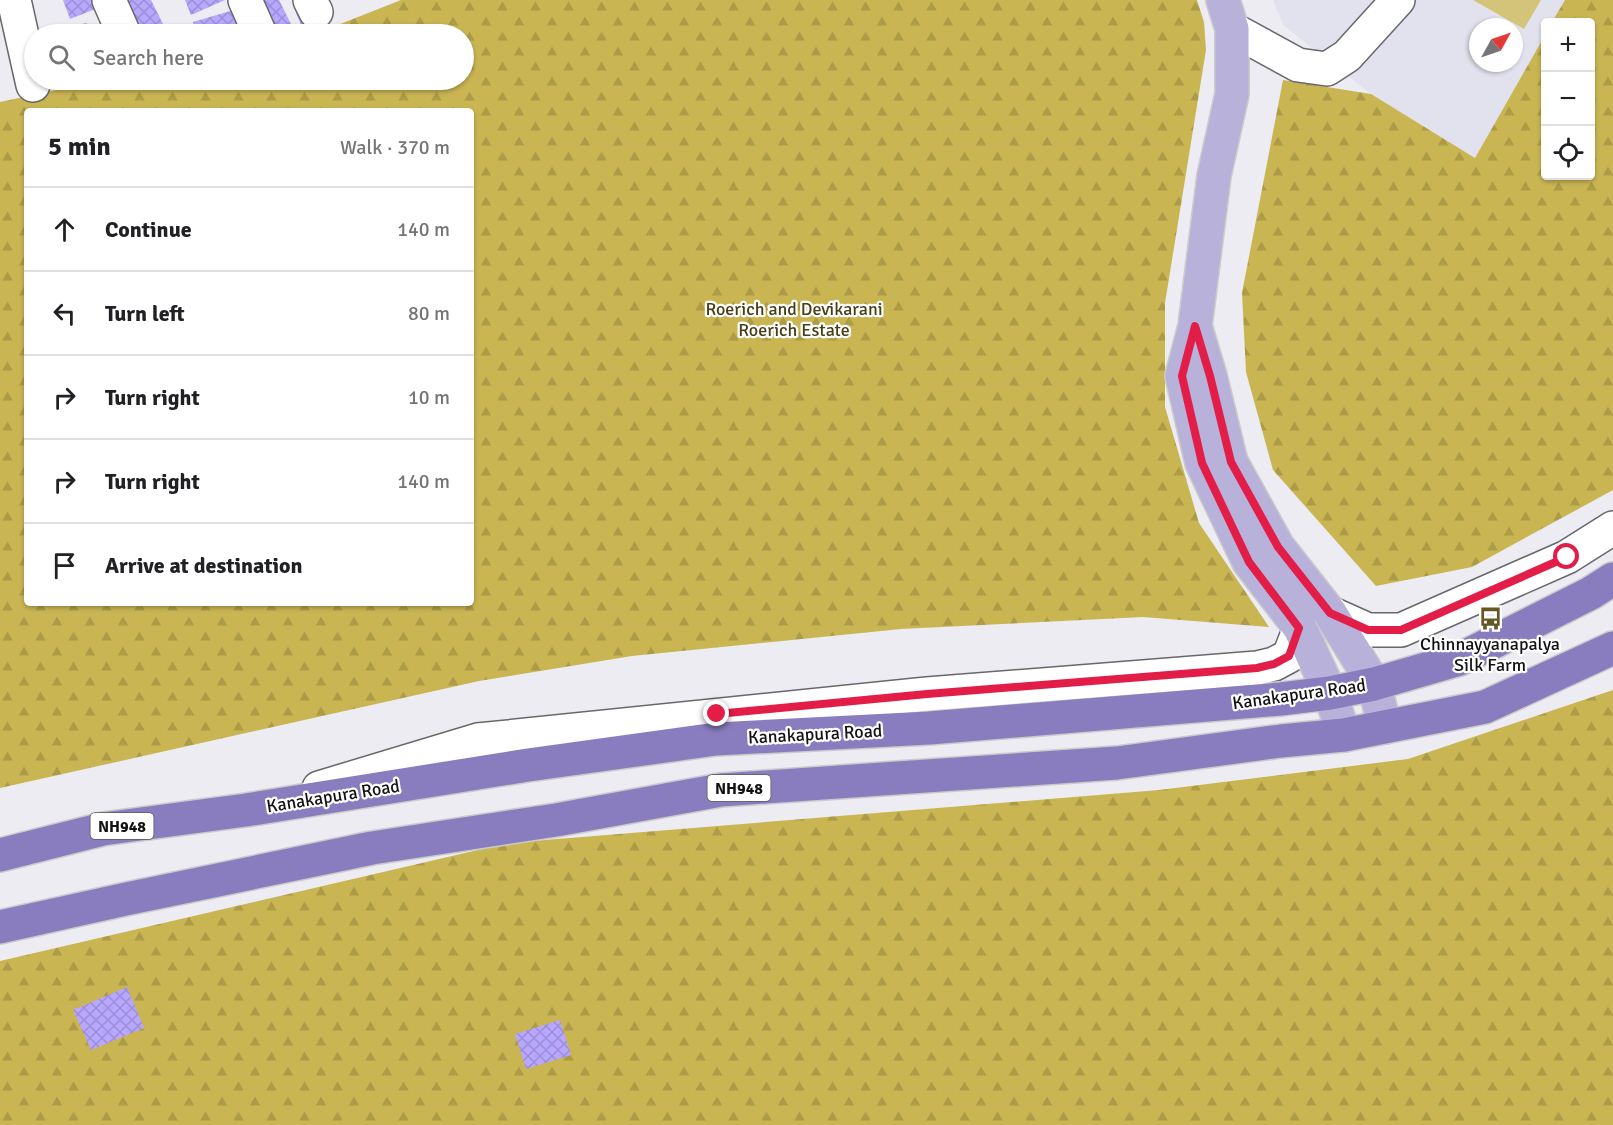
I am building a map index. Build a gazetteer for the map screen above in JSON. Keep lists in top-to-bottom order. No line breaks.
{"streets":{"highway":["Kanakapura Road","NH948"]},"parks":["Roerich and Devikarani Roerich Estate"],"places":{"bus stop":["Chinnayyanapalya Silk Farm"]},"north":"top right","page":{"map_buttons":["+","−"],"search":"Search here","heading":["5 min","Walk · 370 m"],"list":[["Continue","140 m"],["Turn left","80 m"],["Turn right","10 m"],["Turn right","140 m"],"Arrive at destination"]}}
